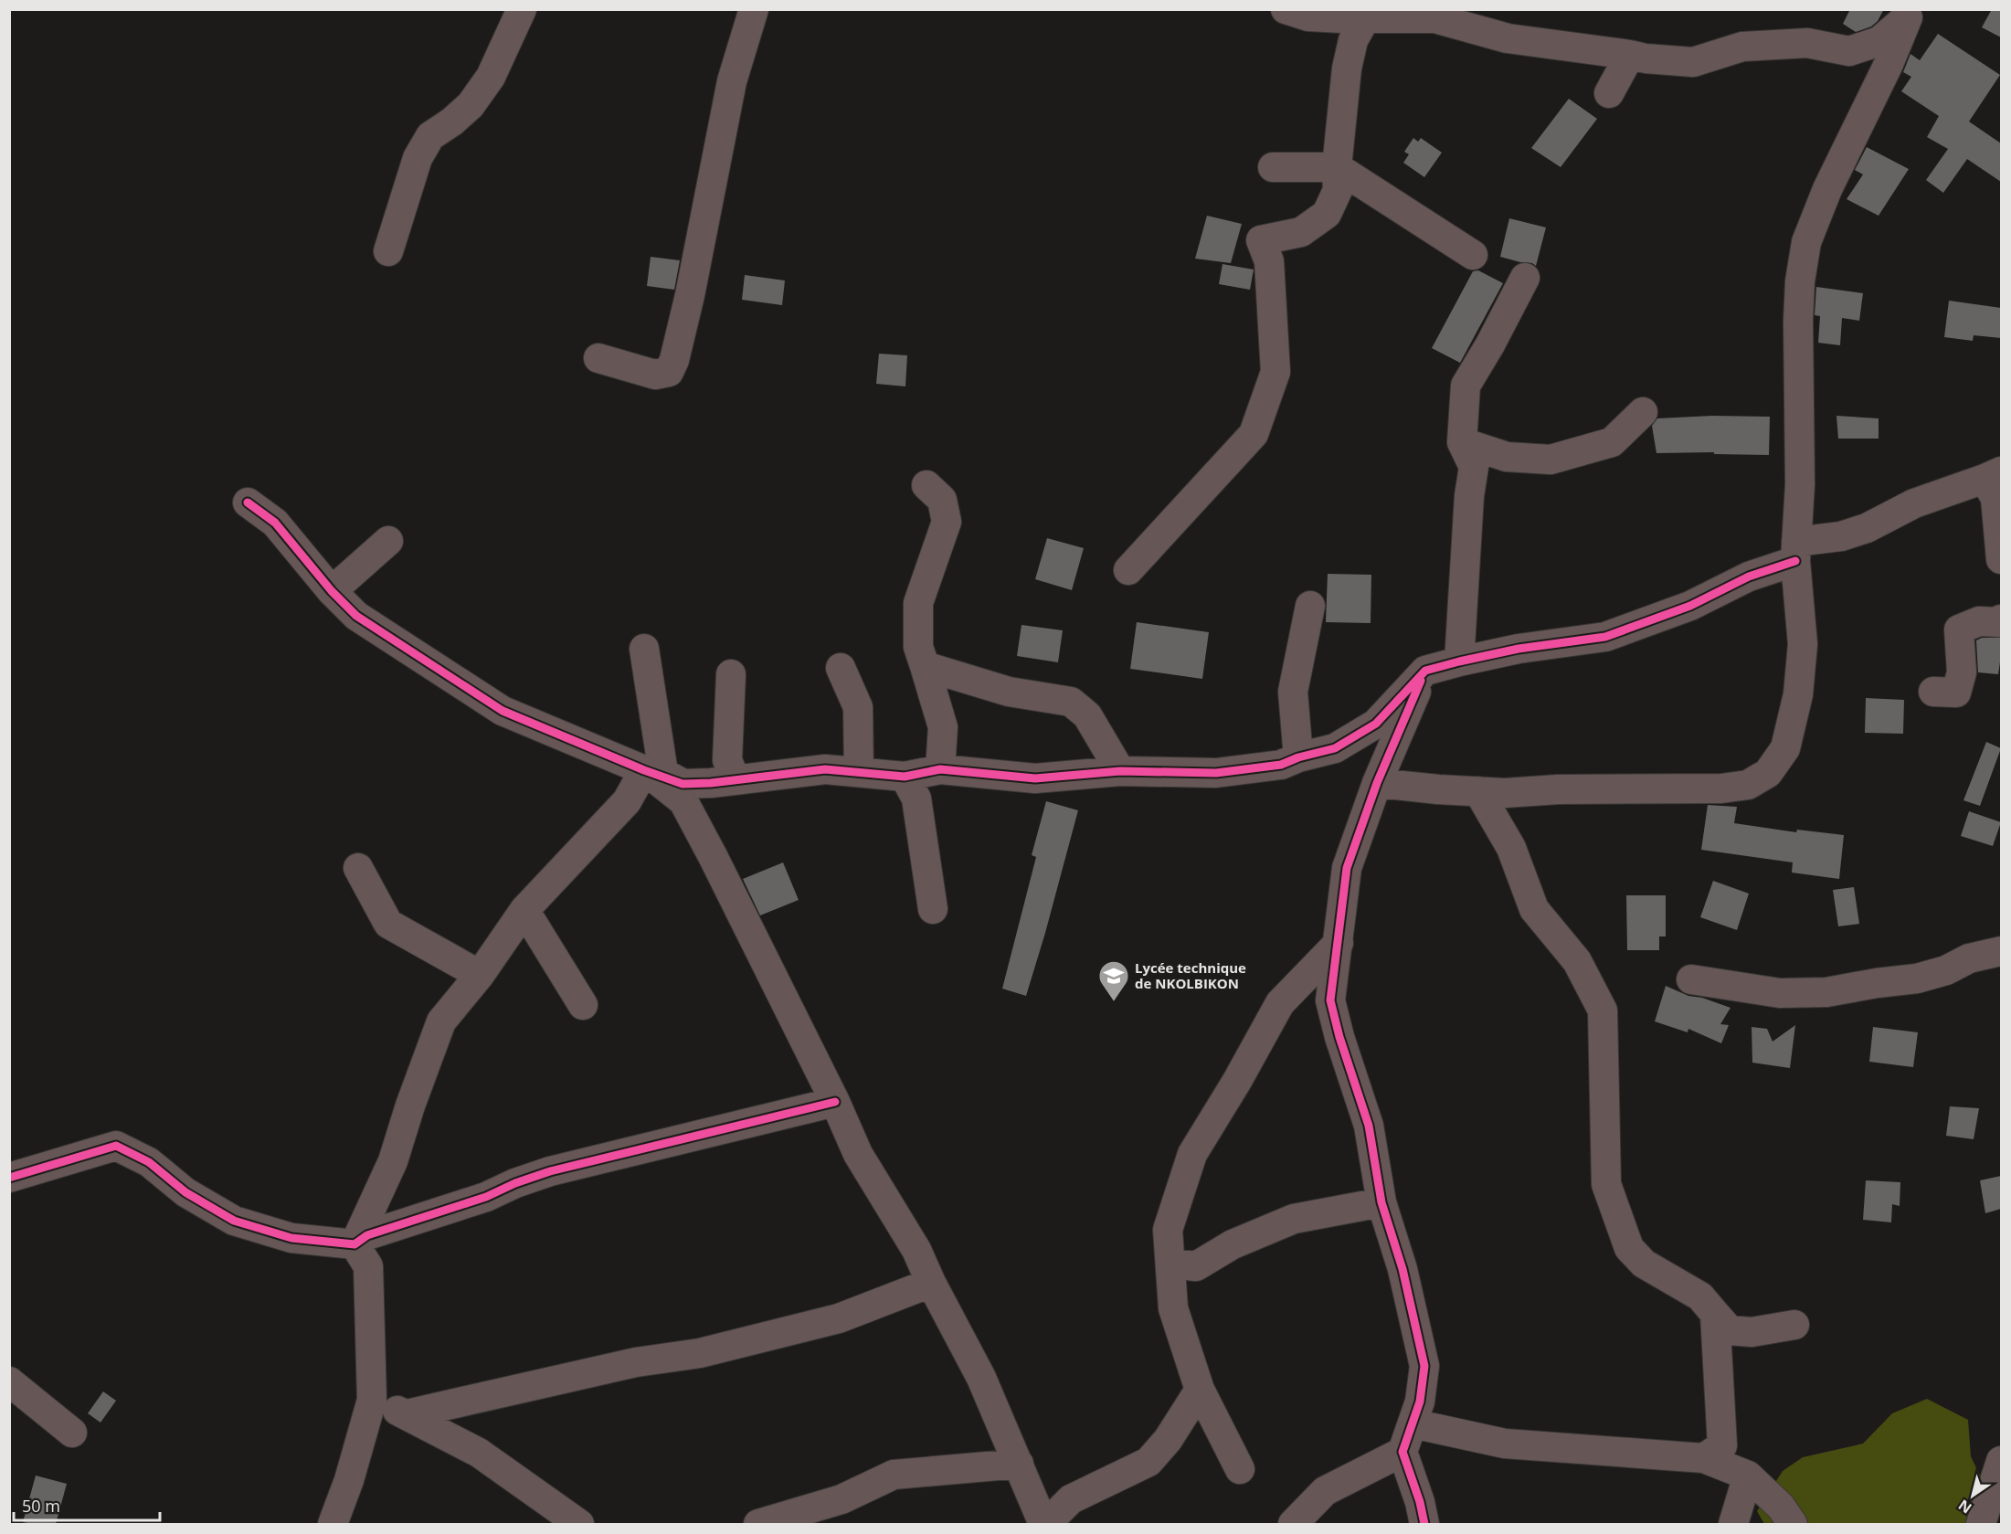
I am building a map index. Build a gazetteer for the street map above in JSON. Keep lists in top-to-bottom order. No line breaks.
{"places":{"school or university":["Lycée technique de NKOLBIKON"]},"scale_bar":"50 m","north":"bottom left"}
